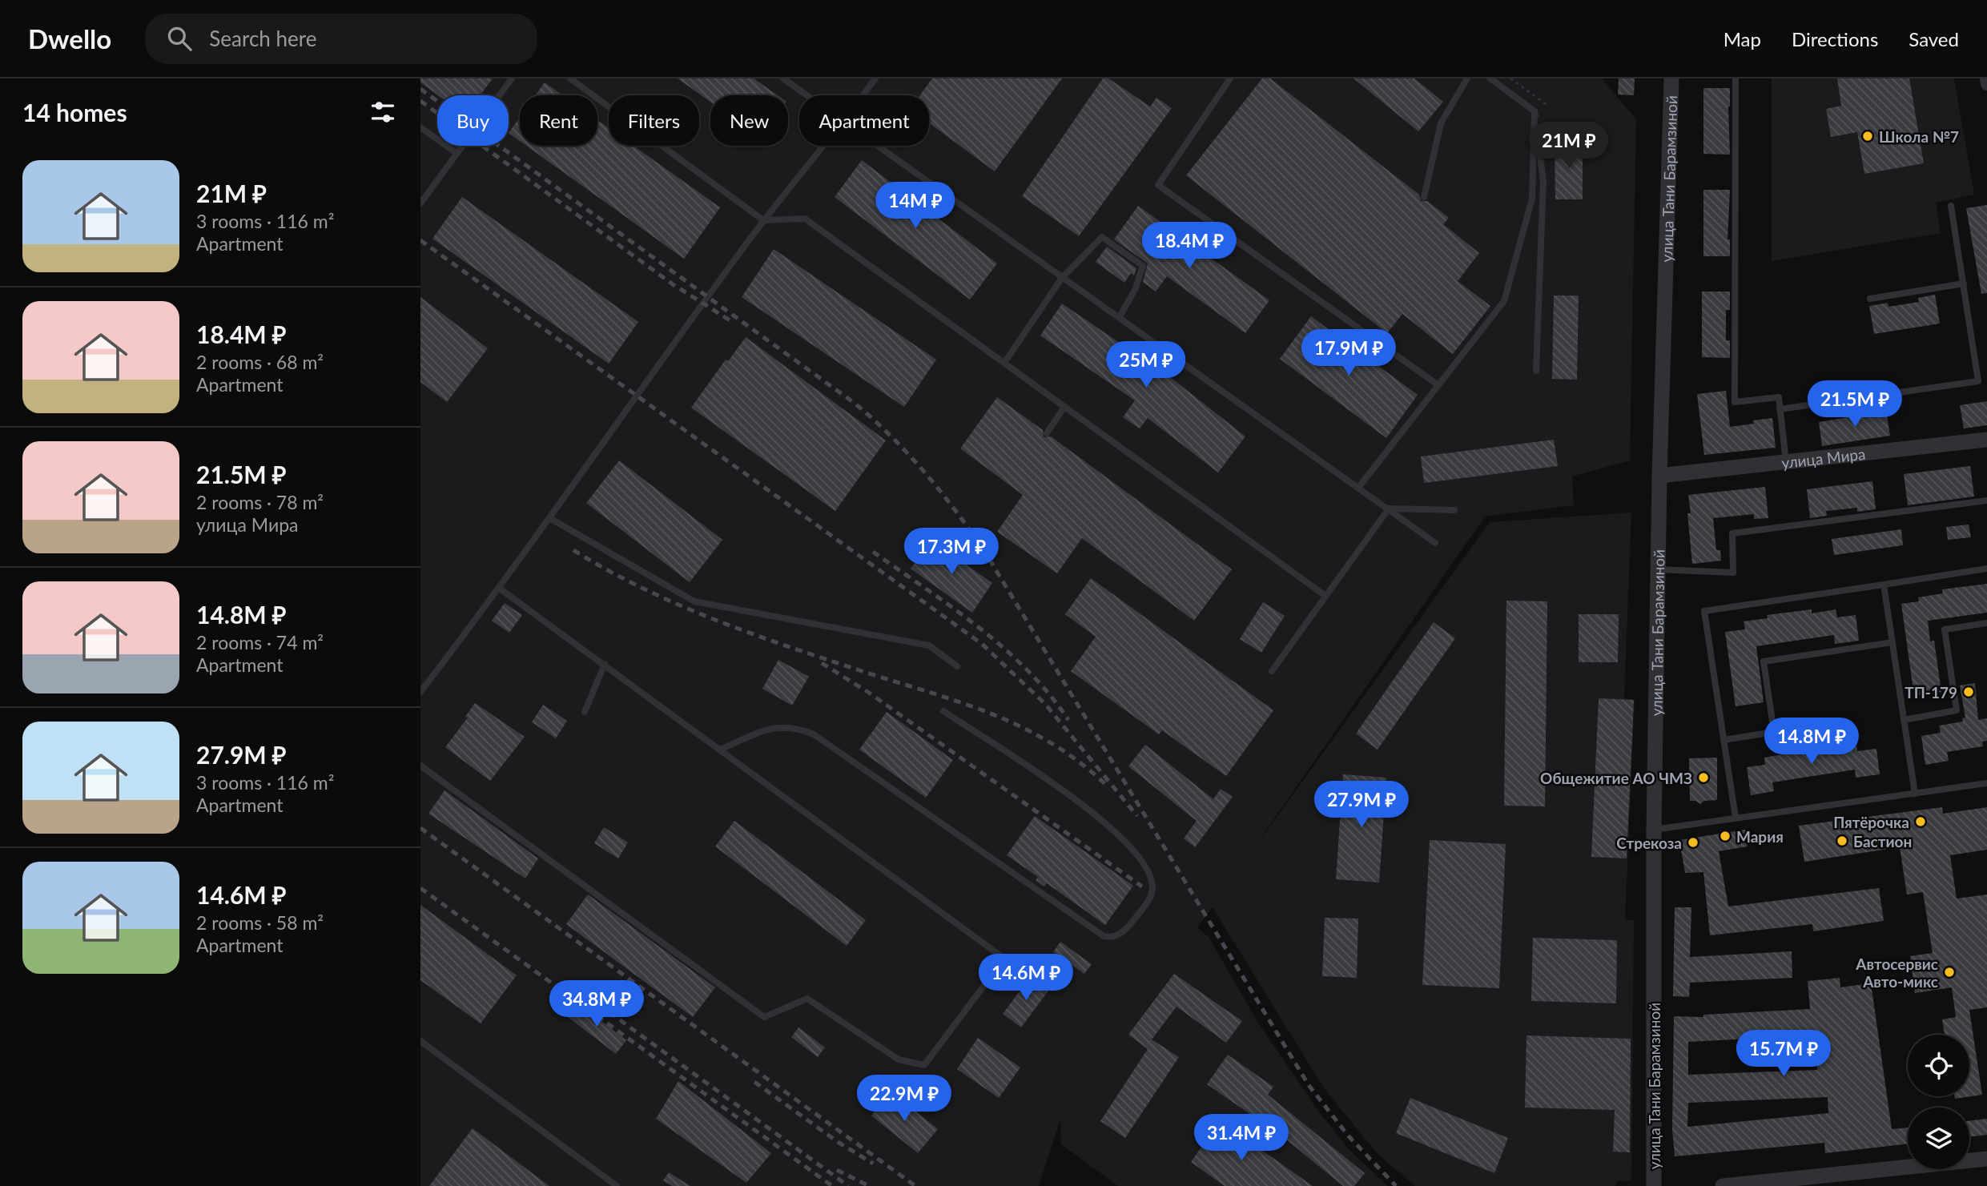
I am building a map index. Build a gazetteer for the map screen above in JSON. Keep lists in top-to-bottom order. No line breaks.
{"streets":{"street":["улица Тани Барамзиной","улица Мира"]},"crossings":[["улица Тани Барамзиной","улица Мира"]],"places":["Школа №7","ТП-179","Общежитие АО ЧМЗ","Пятёрочка","Мария","Бастион","Стрекоза","Автосервис Авто-микс"],"page":{"header":"Dwello","search":"Search here","nav":["Map","Directions","Saved"],"heading":"14 homes","chip":["Buy","Rent","Filters","New","Apartment"],"price":["21M ₽","14M ₽","18.4M ₽","17.9M ₽","25M ₽","21.5M ₽","17.3M ₽","14.8M ₽","27.9M ₽","14.6M ₽","34.8M ₽","15.7M ₽","22.9M ₽","31.4M ₽"],"list":[{"name":"21M ₽","note":"3 rooms · 116 m² · Apartment"},{"name":"18.4M ₽","note":"2 rooms · 68 m² · Apartment"},{"name":"21.5M ₽","note":"2 rooms · 78 m² · улица Мира"},{"name":"14.8M ₽","note":"2 rooms · 74 m² · Apartment"},{"name":"27.9M ₽","note":"3 rooms · 116 m² · Apartment"},{"name":"14.6M ₽","note":"2 rooms · 58 m² · Apartment"}]}}
